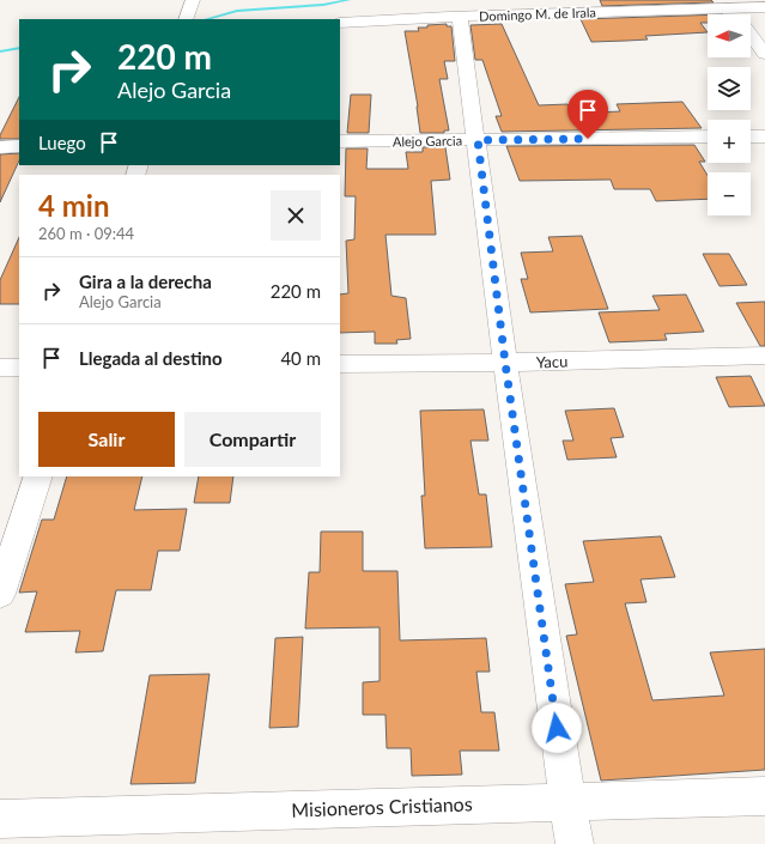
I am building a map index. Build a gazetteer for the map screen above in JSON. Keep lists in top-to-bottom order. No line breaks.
{"streets":{"street":["Domingo M. de Irala","Alejo Garcia","Yacu","Misioneros Cristianos"]},"north":"left","page":{"map_buttons":["+","−"],"turn":["220 m","Alejo Garcia"],"then":"Luego","heading":["4 min","260 m · 09:44"],"list":[{"name":"Gira a la derecha","note":"Alejo Garcia","value":"220 m"},{"name":"Llegada al destino","value":"40 m"}],"buttons":["Salir","Compartir"]}}
